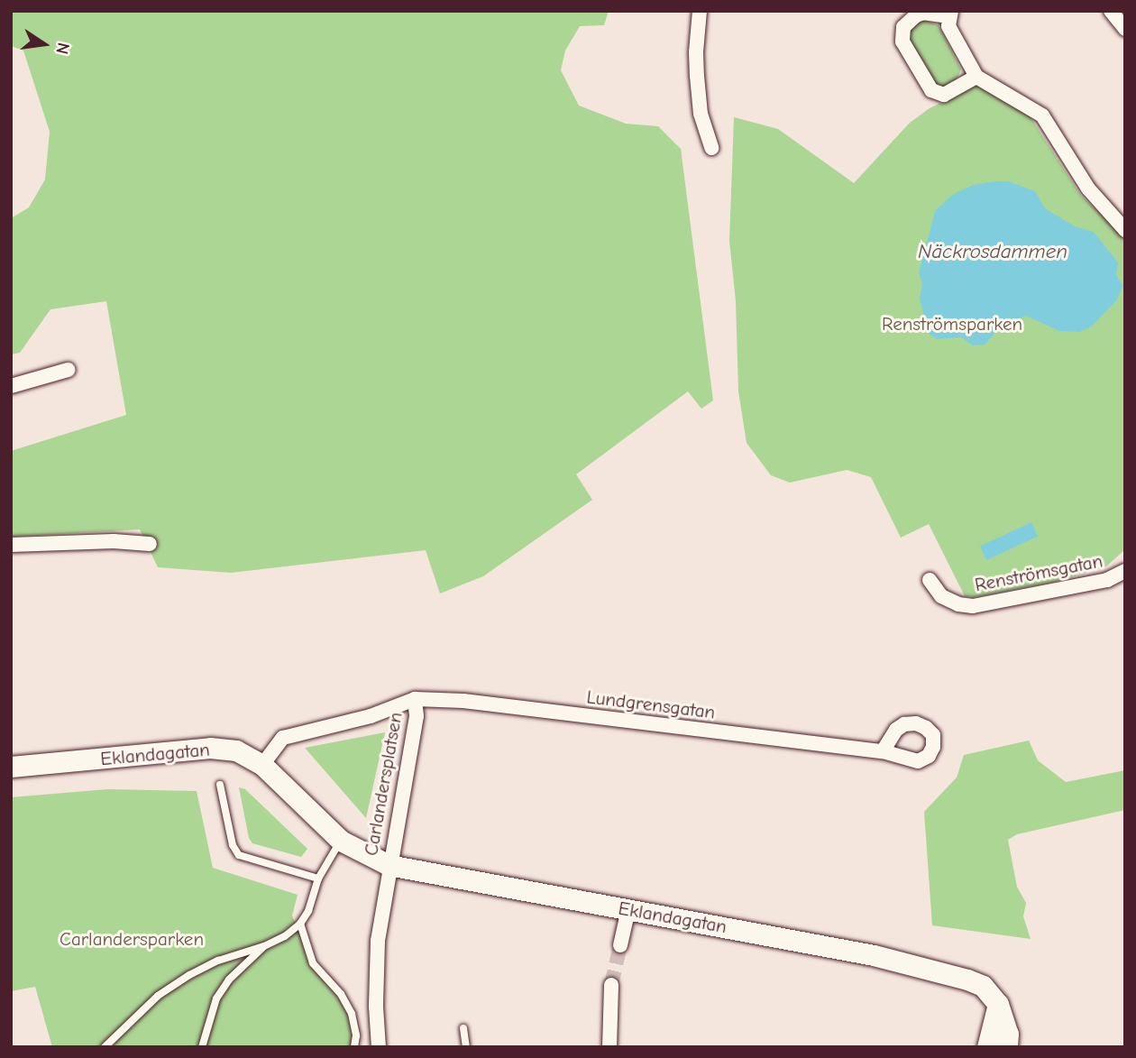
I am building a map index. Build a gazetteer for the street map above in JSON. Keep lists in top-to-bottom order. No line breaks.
{"streets":{"street":["Renströmsgatan","Lundgrensgatan","Eklandagatan","Carlandersplatsen"]},"crossings":[["Lundgrensgatan","Carlandersplatsen"],["Eklandagatan","Carlandersplatsen"]],"water":["Näckrosdammen"],"parks":["Renströmsparken","Carlandersparken"],"north":"right"}
